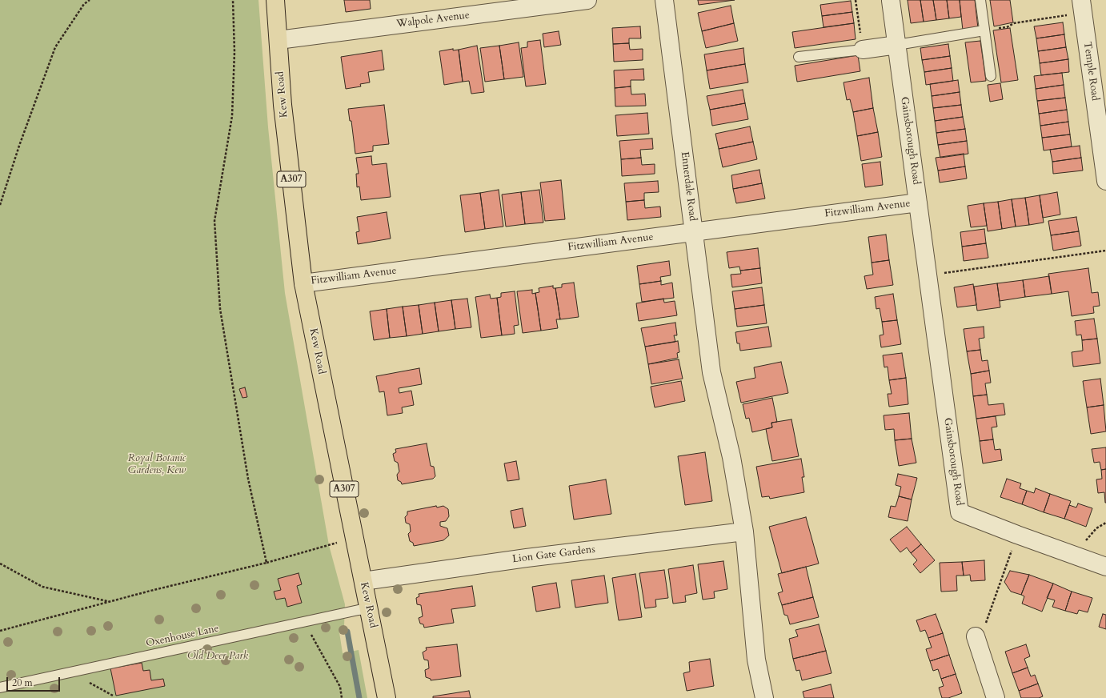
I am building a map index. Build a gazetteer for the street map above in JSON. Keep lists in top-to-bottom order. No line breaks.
{"streets":{"main road":["Kew Road","A307"],"street":["Walpole Avenue","Temple Road","Gainsborough Road","Ennerdale Road","Fitzwilliam Avenue","Lion Gate Gardens"],"lane":["Oxenhouse Lane"]},"crossings":[["Walpole Avenue","Kew Road"],["Kew Road","Fitzwilliam Avenue"],["Kew Road","Lion Gate Gardens"],["Kew Road","Oxenhouse Lane"],["Gainsborough Road","Fitzwilliam Avenue"],["Ennerdale Road","Fitzwilliam Avenue"],["Ennerdale Road","Lion Gate Gardens"]],"parks":["Royal Botanic Gardens, Kew","Old Deer Park"],"scale_bar":"20 m"}
